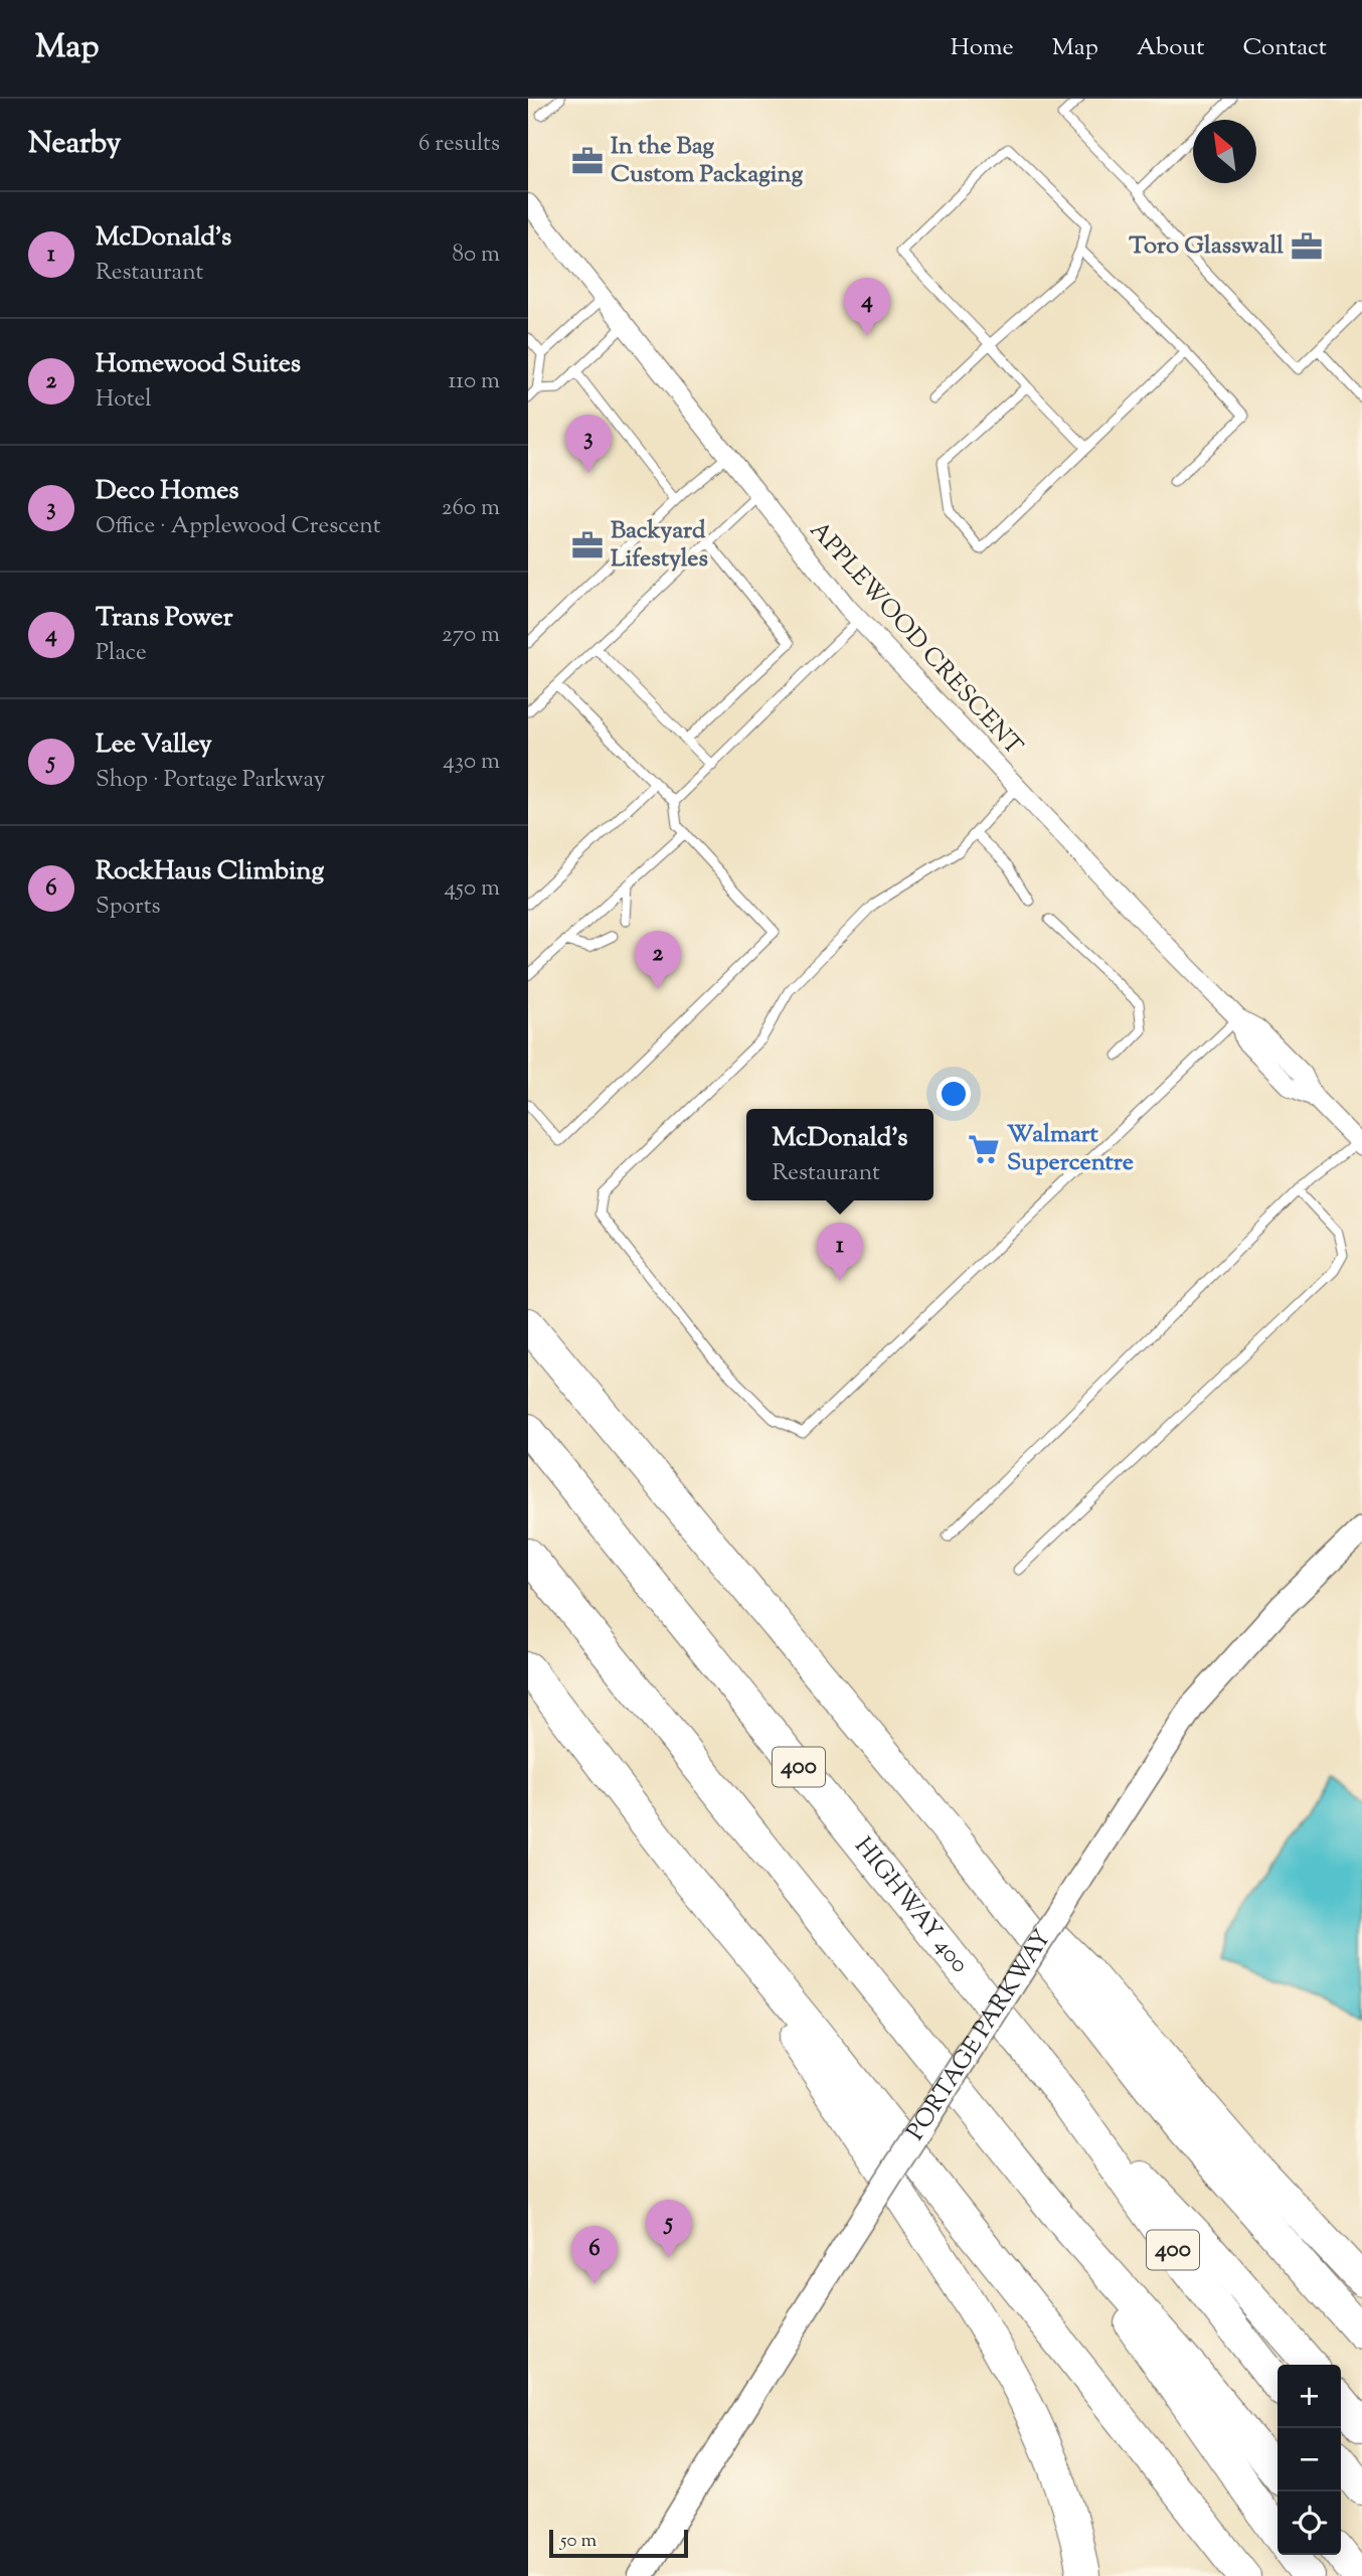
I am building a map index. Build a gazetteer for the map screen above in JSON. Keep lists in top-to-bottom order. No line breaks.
{"streets":{"highway":["400","HIGHWAY 400"],"street":["APPLEWOOD CRESCENT","PORTAGE PARKWAY"]},"places":{"office":["In the Bag Custom Packaging","Toro Glasswall","Backyard Lifestyles"],"supermarket":["Walmart Supercentre"]},"scale_bar":"50 m","north":"top left","page":{"header":"Map","nav":["Home","Map","About","Contact"],"heading":["Nearby","6 results"],"list":[{"mark":"1","name":"McDonald's","note":"Restaurant","value":"80 m"},{"mark":"2","name":"Homewood Suites","note":"Hotel","value":"110 m"},{"mark":"3","name":"Deco Homes","note":"Office · Applewood Crescent","value":"260 m"},{"mark":"4","name":"Trans Power","note":"Place","value":"270 m"},{"mark":"5","name":"Lee Valley","note":"Shop · Portage Parkway","value":"430 m"},{"mark":"6","name":"RockHaus Climbing","note":"Sports","value":"450 m"}],"pins":["4","3","2","1","5","6"],"popup":["McDonald's","Restaurant"],"map_buttons":["+","−"],"scale":"50 m"}}
